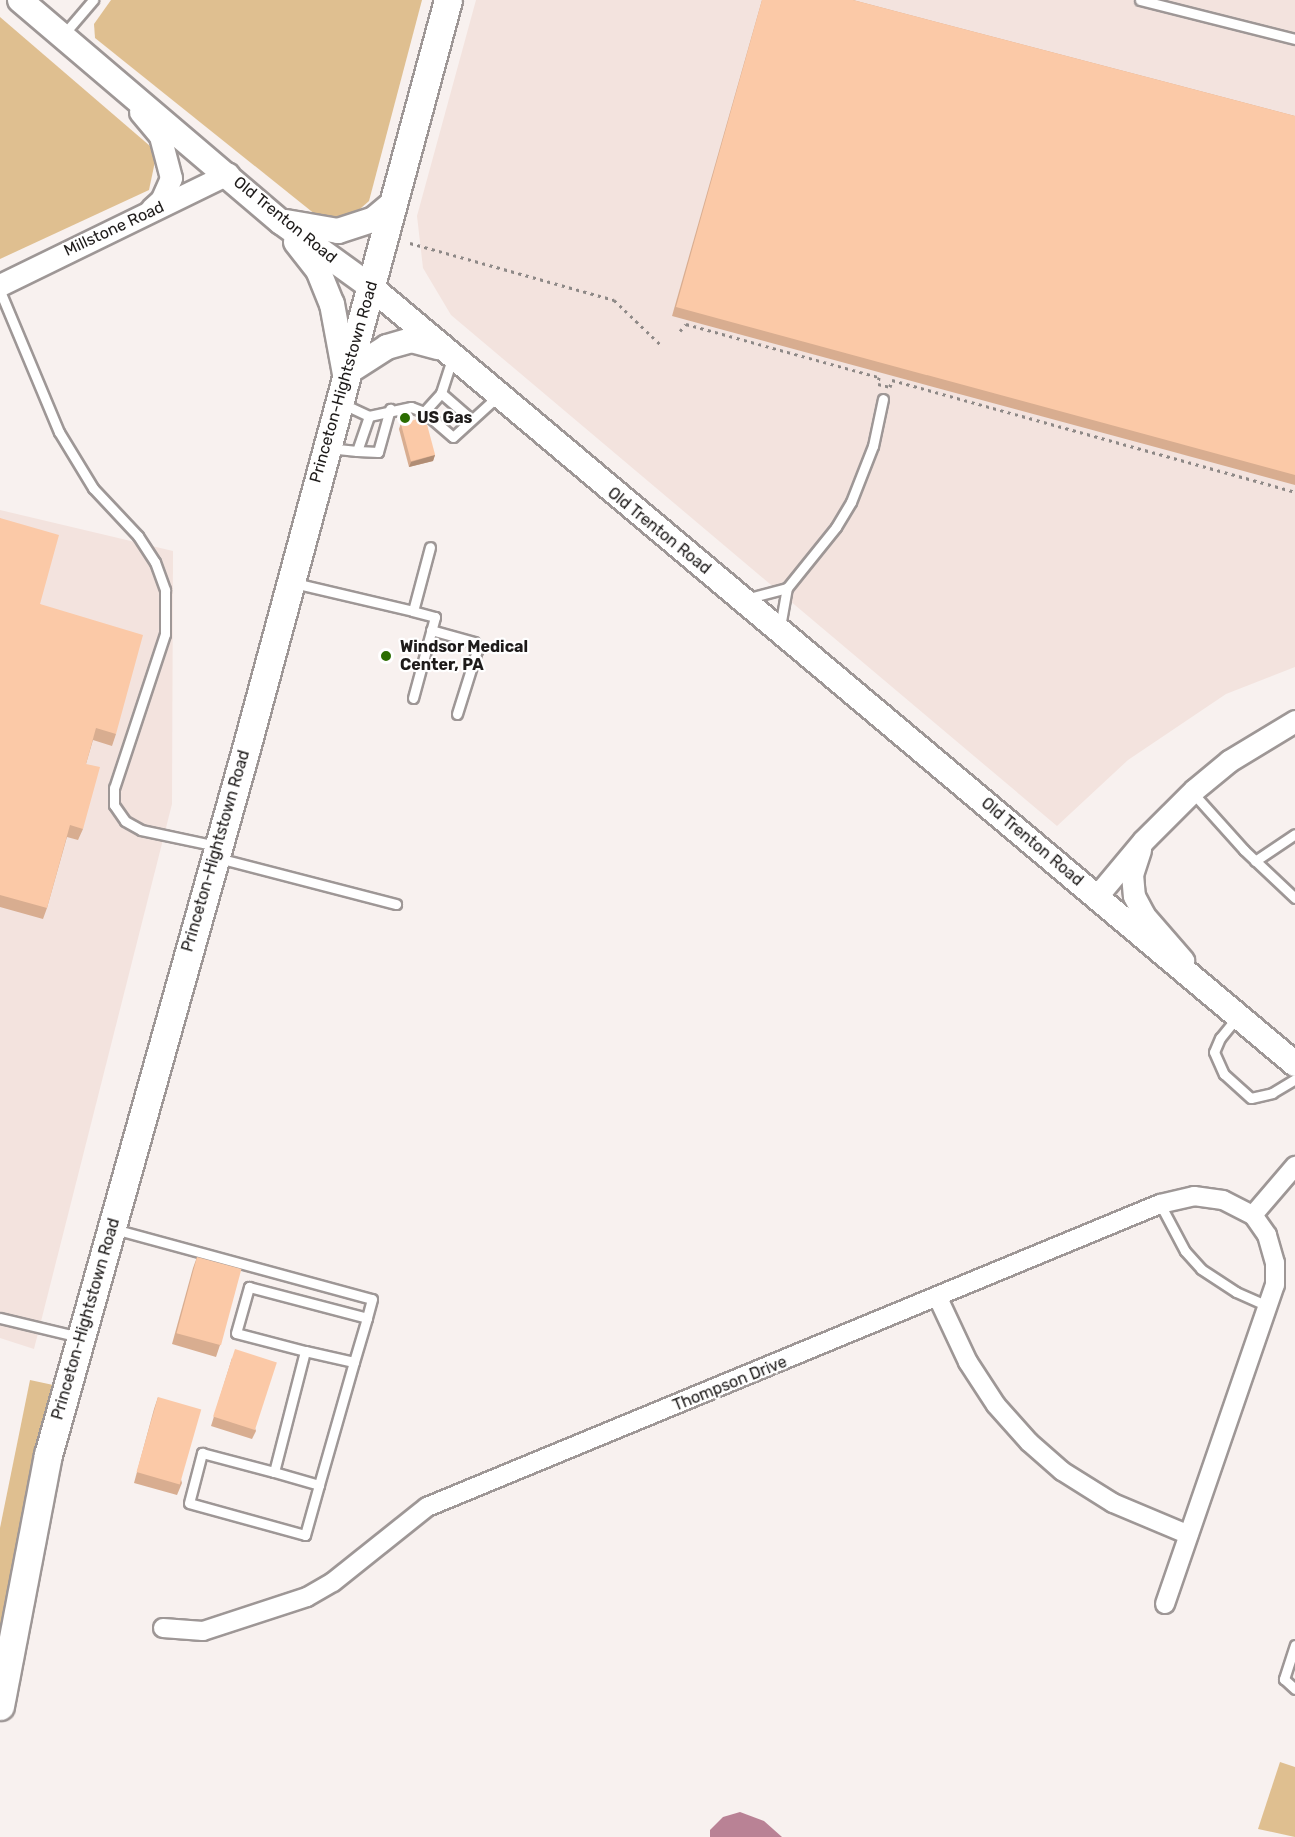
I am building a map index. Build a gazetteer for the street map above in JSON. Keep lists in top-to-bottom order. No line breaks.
{"streets":{"main road":["Old Trenton Road","Princeton-Hightstown Road"],"street":["Millstone Road","Thompson Drive"]},"crossings":[["Old Trenton Road","Millstone Road"],["Old Trenton Road","Princeton-Hightstown Road"]],"places":["US Gas","Windsor Medical Center, PA"]}
